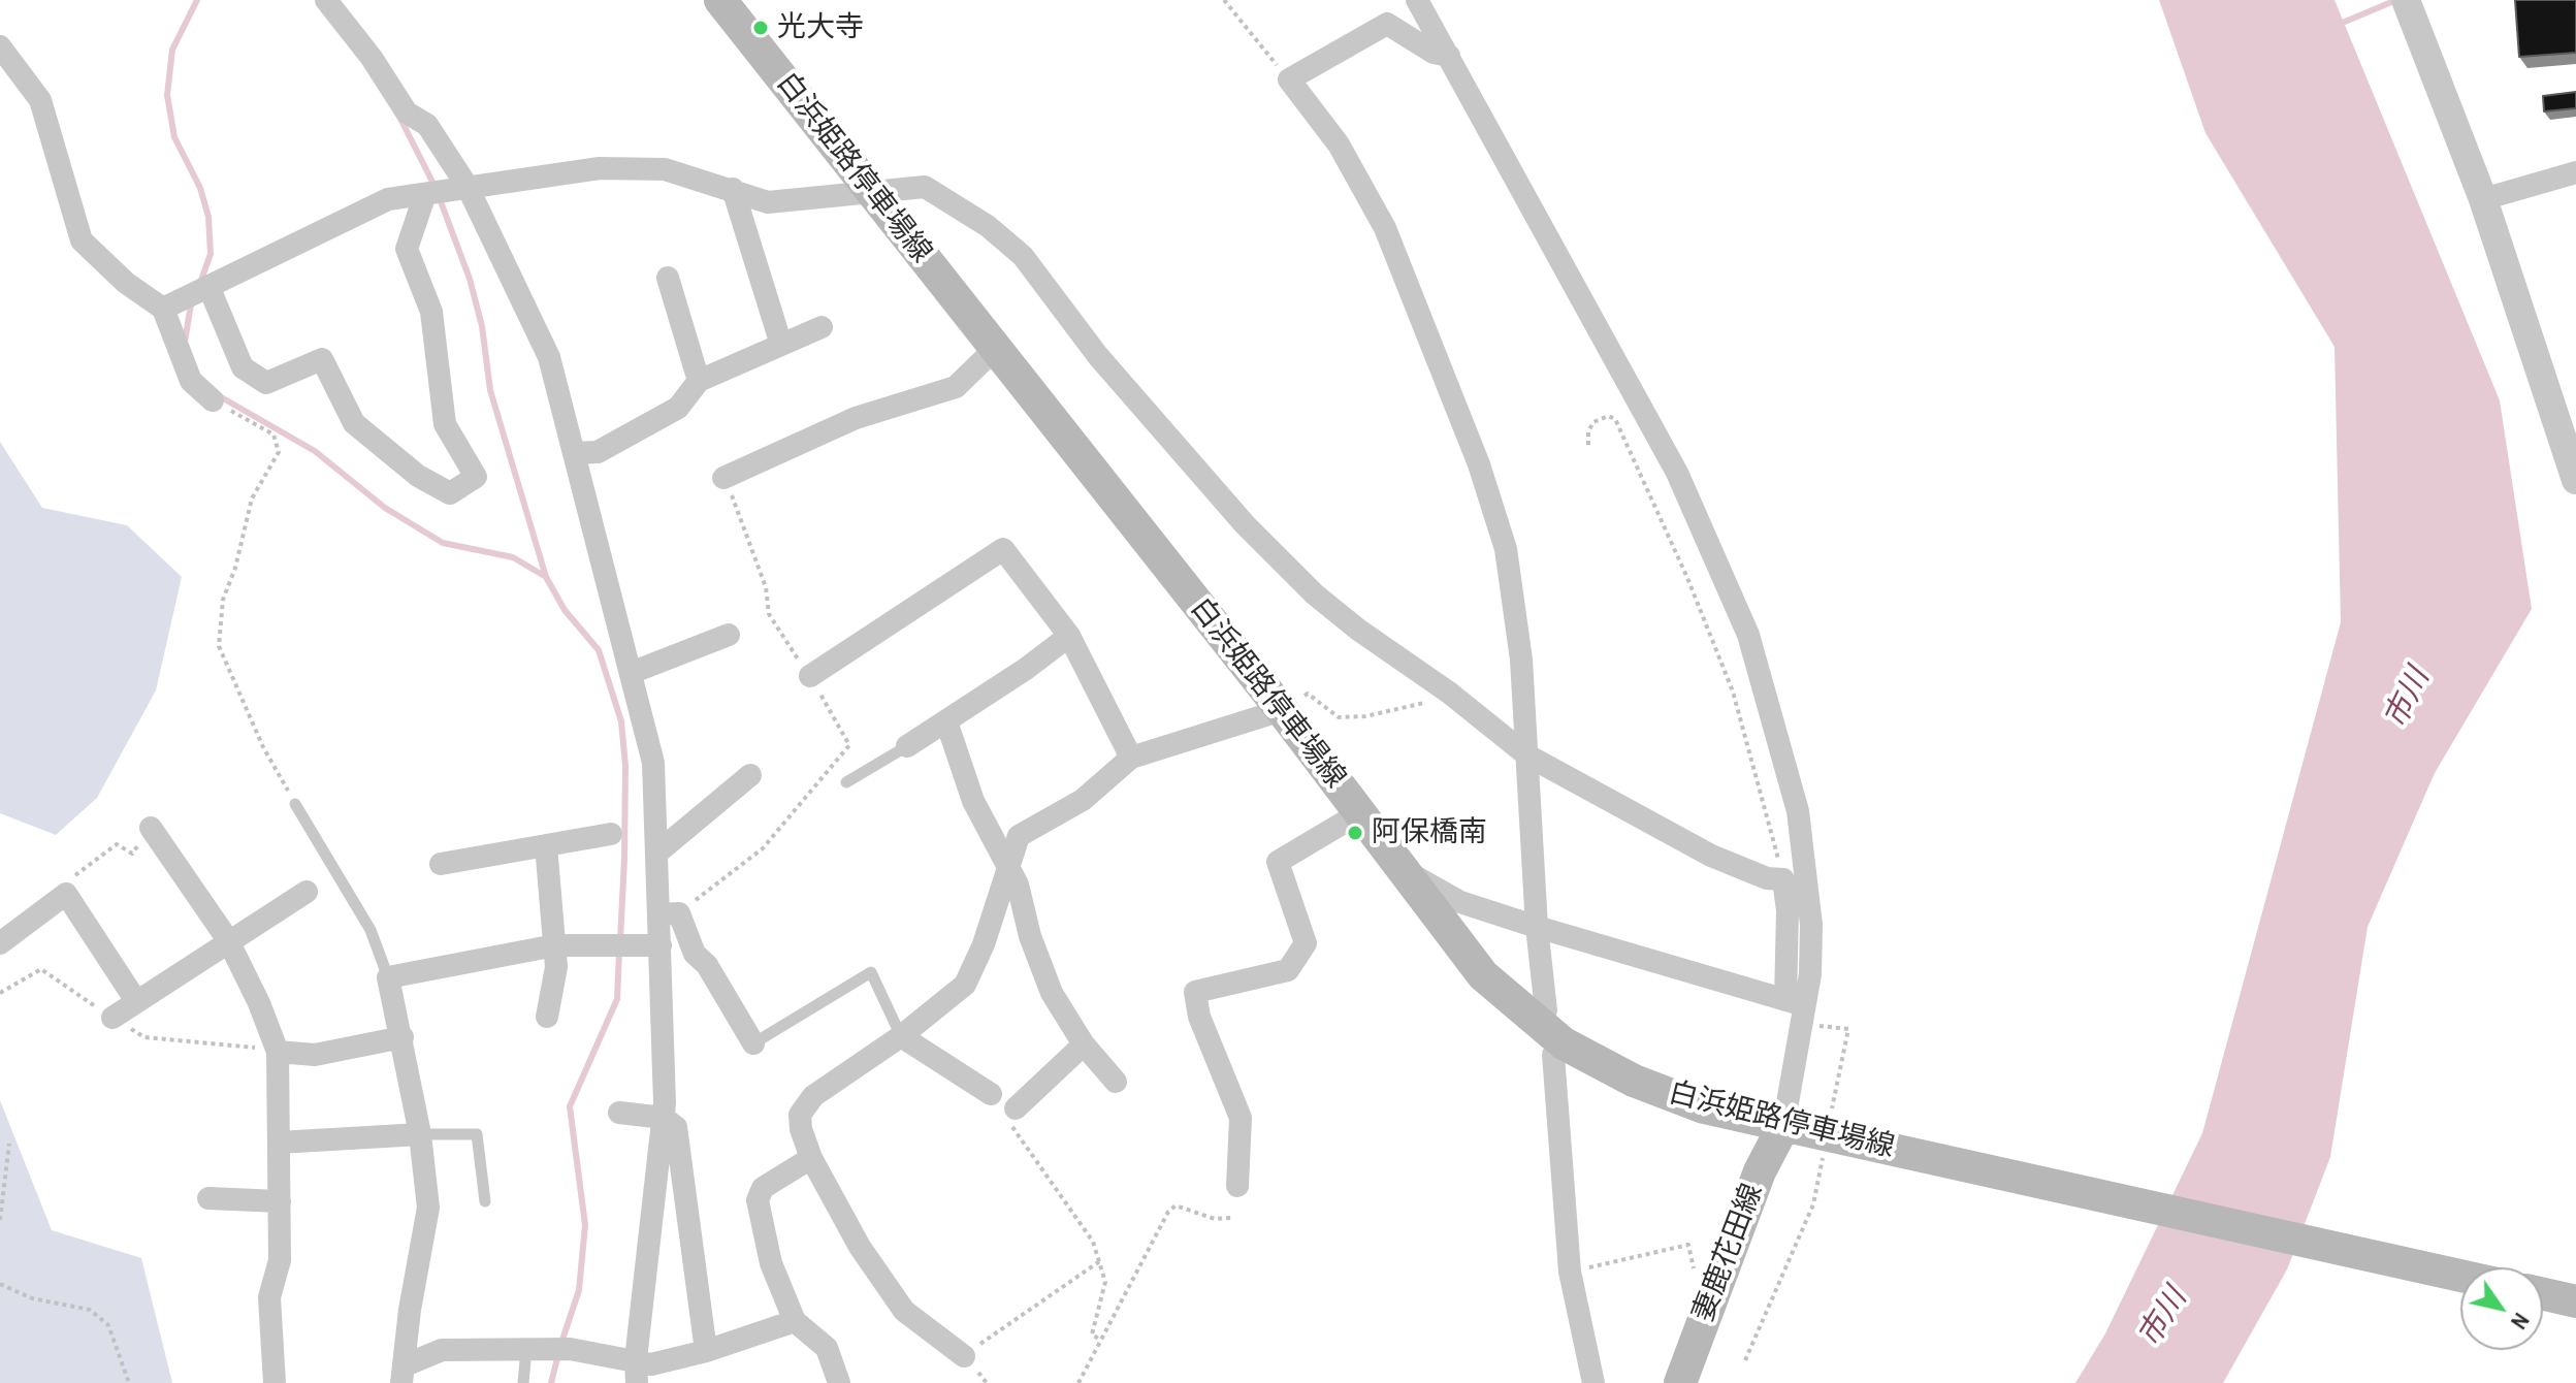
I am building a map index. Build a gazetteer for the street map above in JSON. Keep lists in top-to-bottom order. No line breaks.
{"streets":{"main road":["白浜姫路停車場線","妻鹿花田線"]},"crossings":[["白浜姫路停車場線","妻鹿花田線"]],"water":["市川"],"places":["光大寺","阿保橋南"],"north":"bottom right"}
